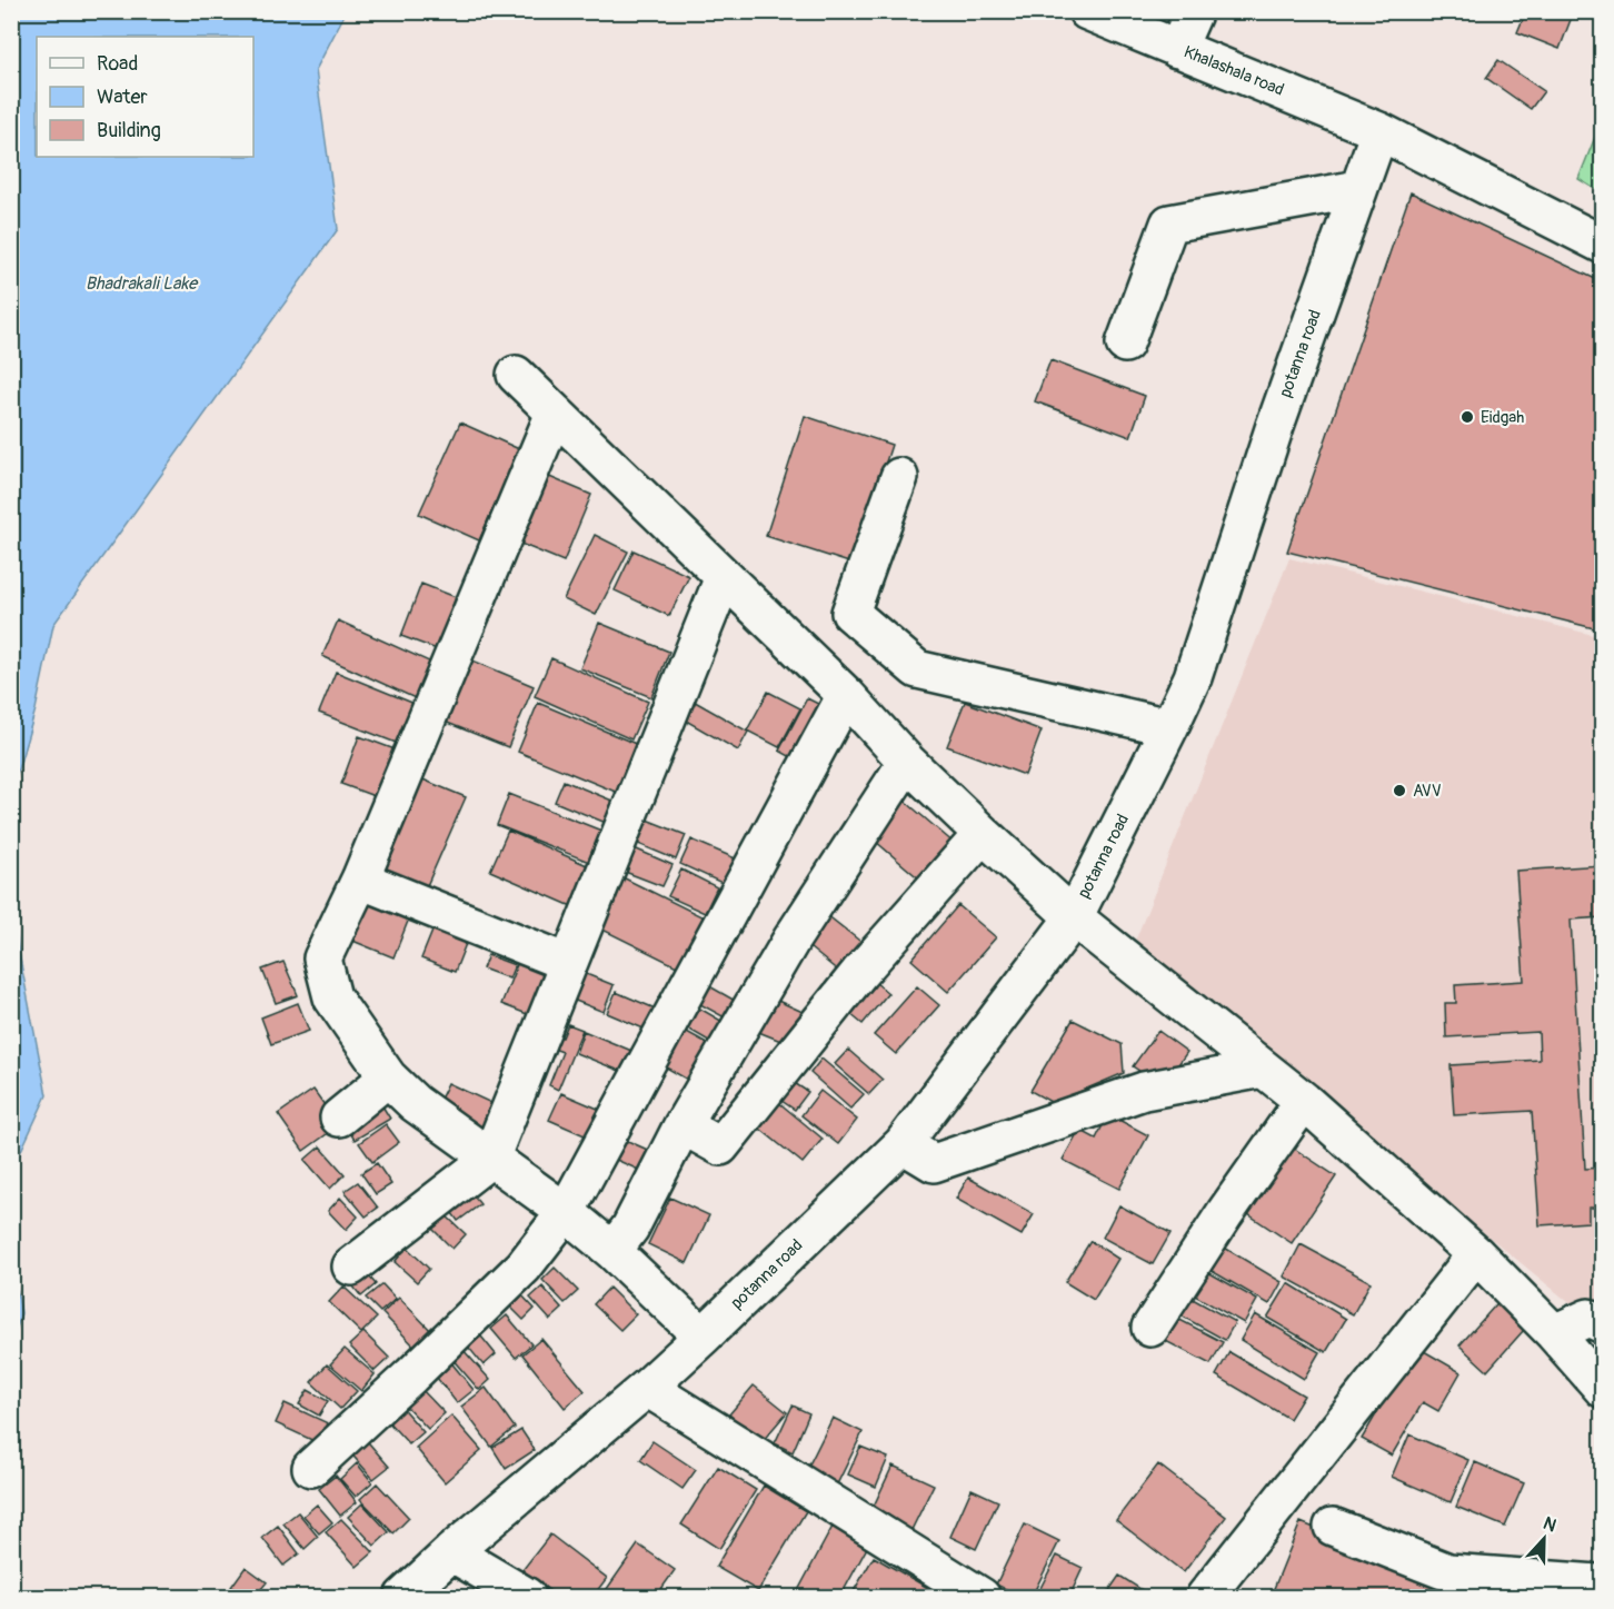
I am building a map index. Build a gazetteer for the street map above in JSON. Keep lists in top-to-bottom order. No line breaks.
{"streets":{"street":["Khalashala road","potanna road"]},"crossings":[["Khalashala road","potanna road"]],"water":["Bhadrakali Lake"],"places":["Eidgah","AVV"],"legend":["Road","Water","Building"],"north":"top"}
